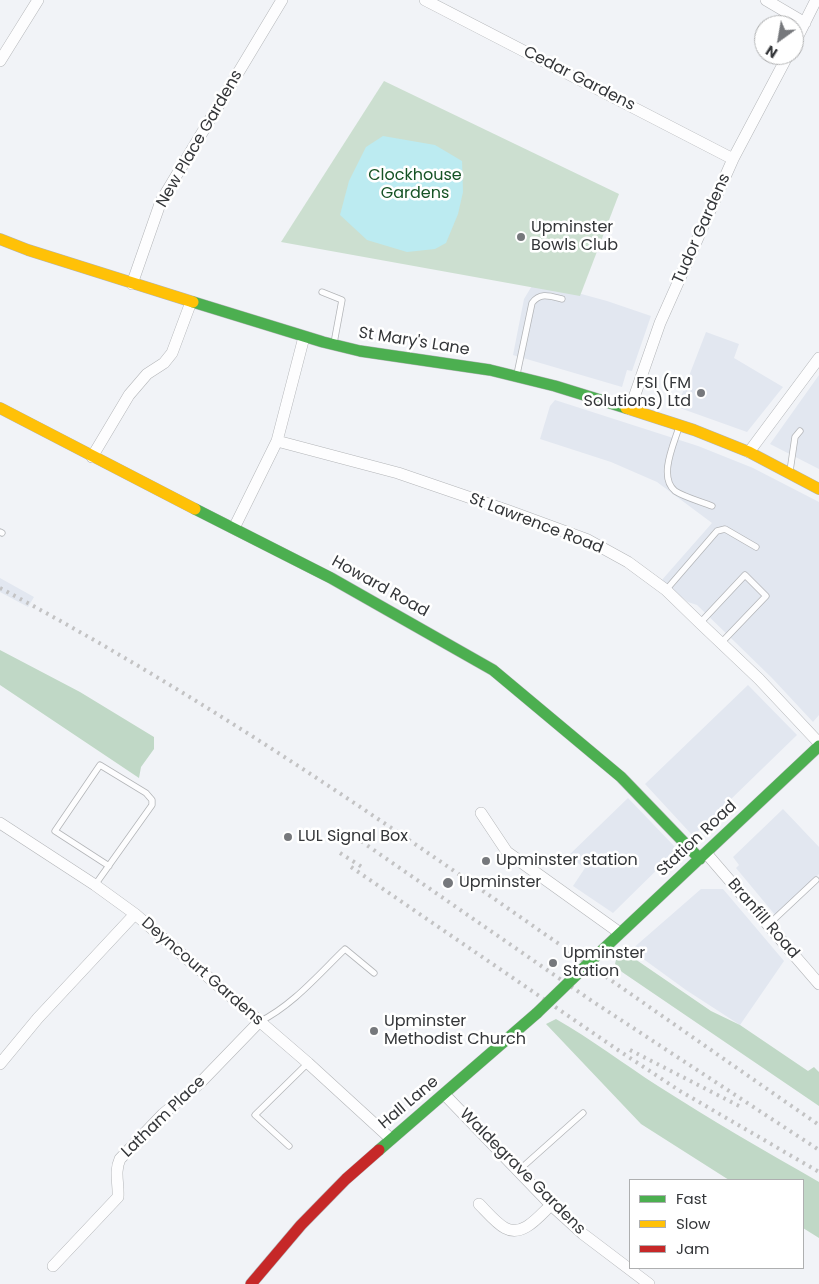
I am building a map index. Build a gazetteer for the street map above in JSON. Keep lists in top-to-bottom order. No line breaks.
{"streets":{"street":["Cedar Gardens","New Place Gardens","Tudor Gardens","St Mary's Lane","St Lawrence Road","Howard Road","Station Road","Branfill Road","Deyncourt Gardens","Hall Lane","Latham Place","Waldegrave Gardens"]},"crossings":[["Cedar Gardens","Tudor Gardens"],["New Place Gardens","St Mary's Lane"],["Tudor Gardens","St Mary's Lane"],["St Lawrence Road","Station Road"],["Howard Road","Station Road"],["Howard Road","Branfill Road"],["Station Road","Branfill Road"],["Station Road","Hall Lane"],["Deyncourt Gardens","Hall Lane"],["Deyncourt Gardens","Latham Place"],["Hall Lane","Waldegrave Gardens"]],"parks":["Clockhouse Gardens"],"places":["Upminster Bowls Club","FSI (FM Solutions) Ltd","LUL Signal Box","Upminster station","Upminster","Upminster Station","Upminster Methodist Church"],"legend":["Fast","Slow","Jam"],"north":"bottom left"}
